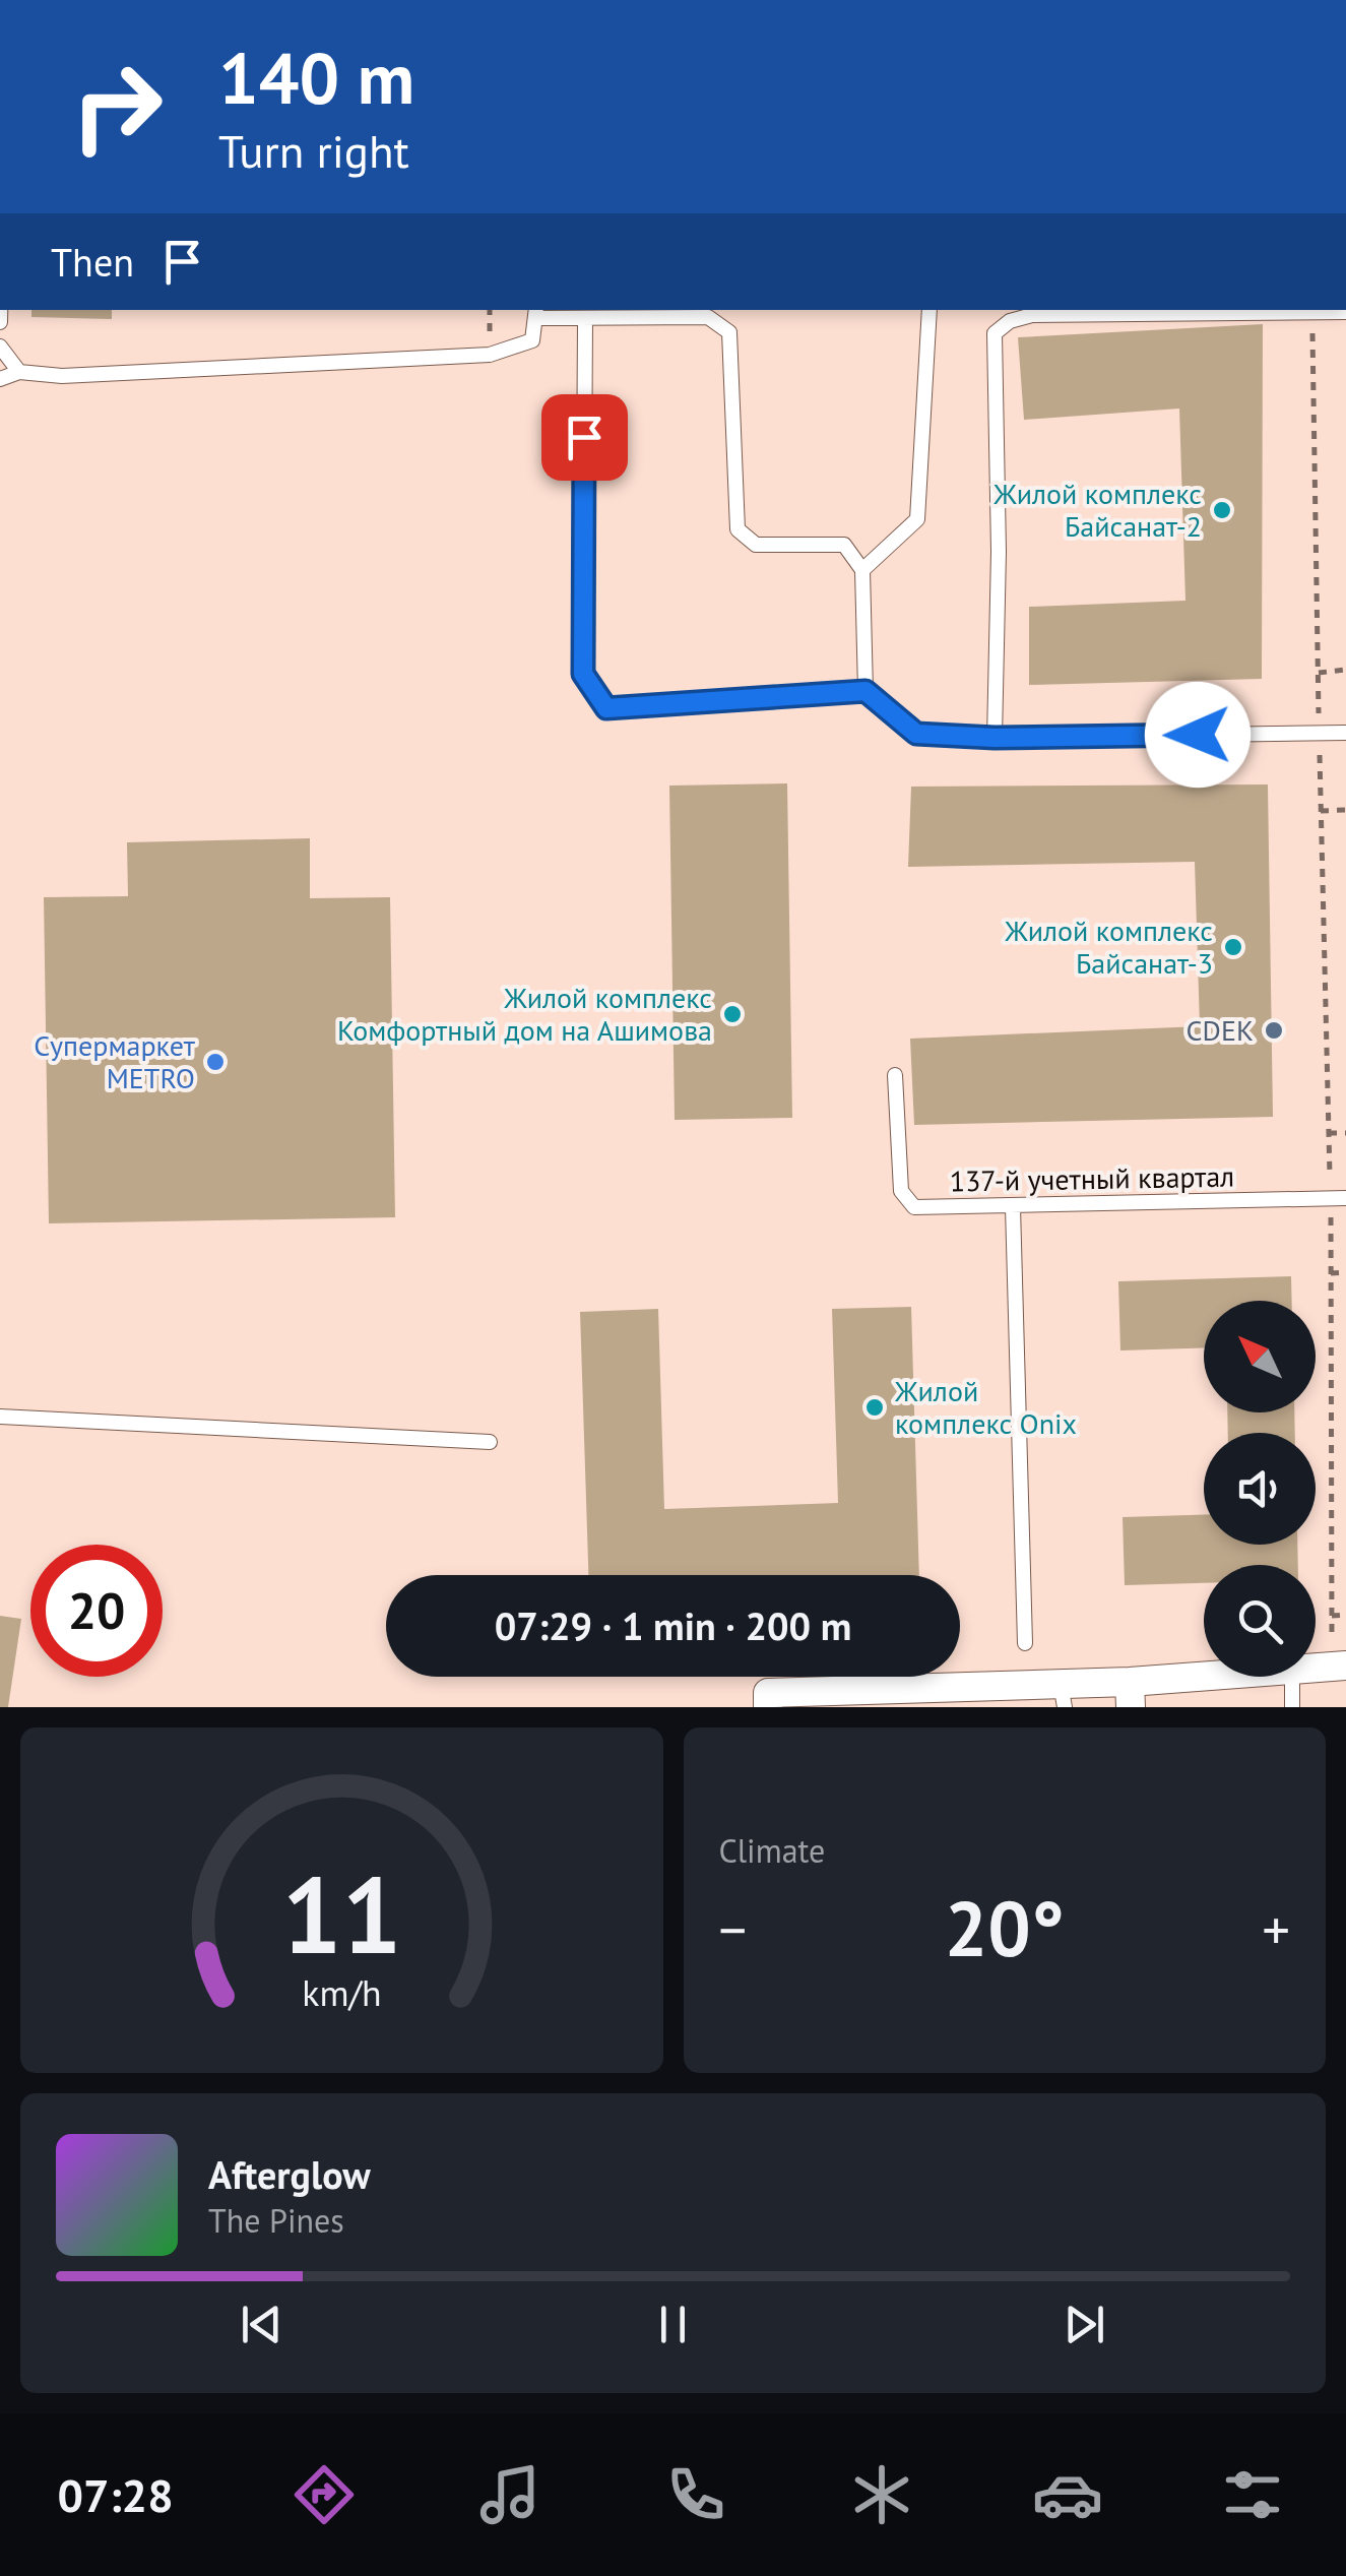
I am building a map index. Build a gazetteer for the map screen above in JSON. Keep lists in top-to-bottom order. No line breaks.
{"streets":{"lane":["137-й учетный квартал"]},"places":["Жилой комплекс Байсанат-2","Жилой комплекс Байсанат-3","Жилой комплекс Комфортный дом на Ашимова","CDEK","Супермаркет METRO","Жилой комплекс Onix"],"north":"top left","page":{"turn":["140 m","Turn right"],"then":"Then","limit":"20","trip":"07:29 · 1 min · 200 m","tile":"Climate","heat":["−","20°","+"],"song":["Afterglow","The Pines"],"tabs":"07:28","gauge":["11","km/h"]}}
